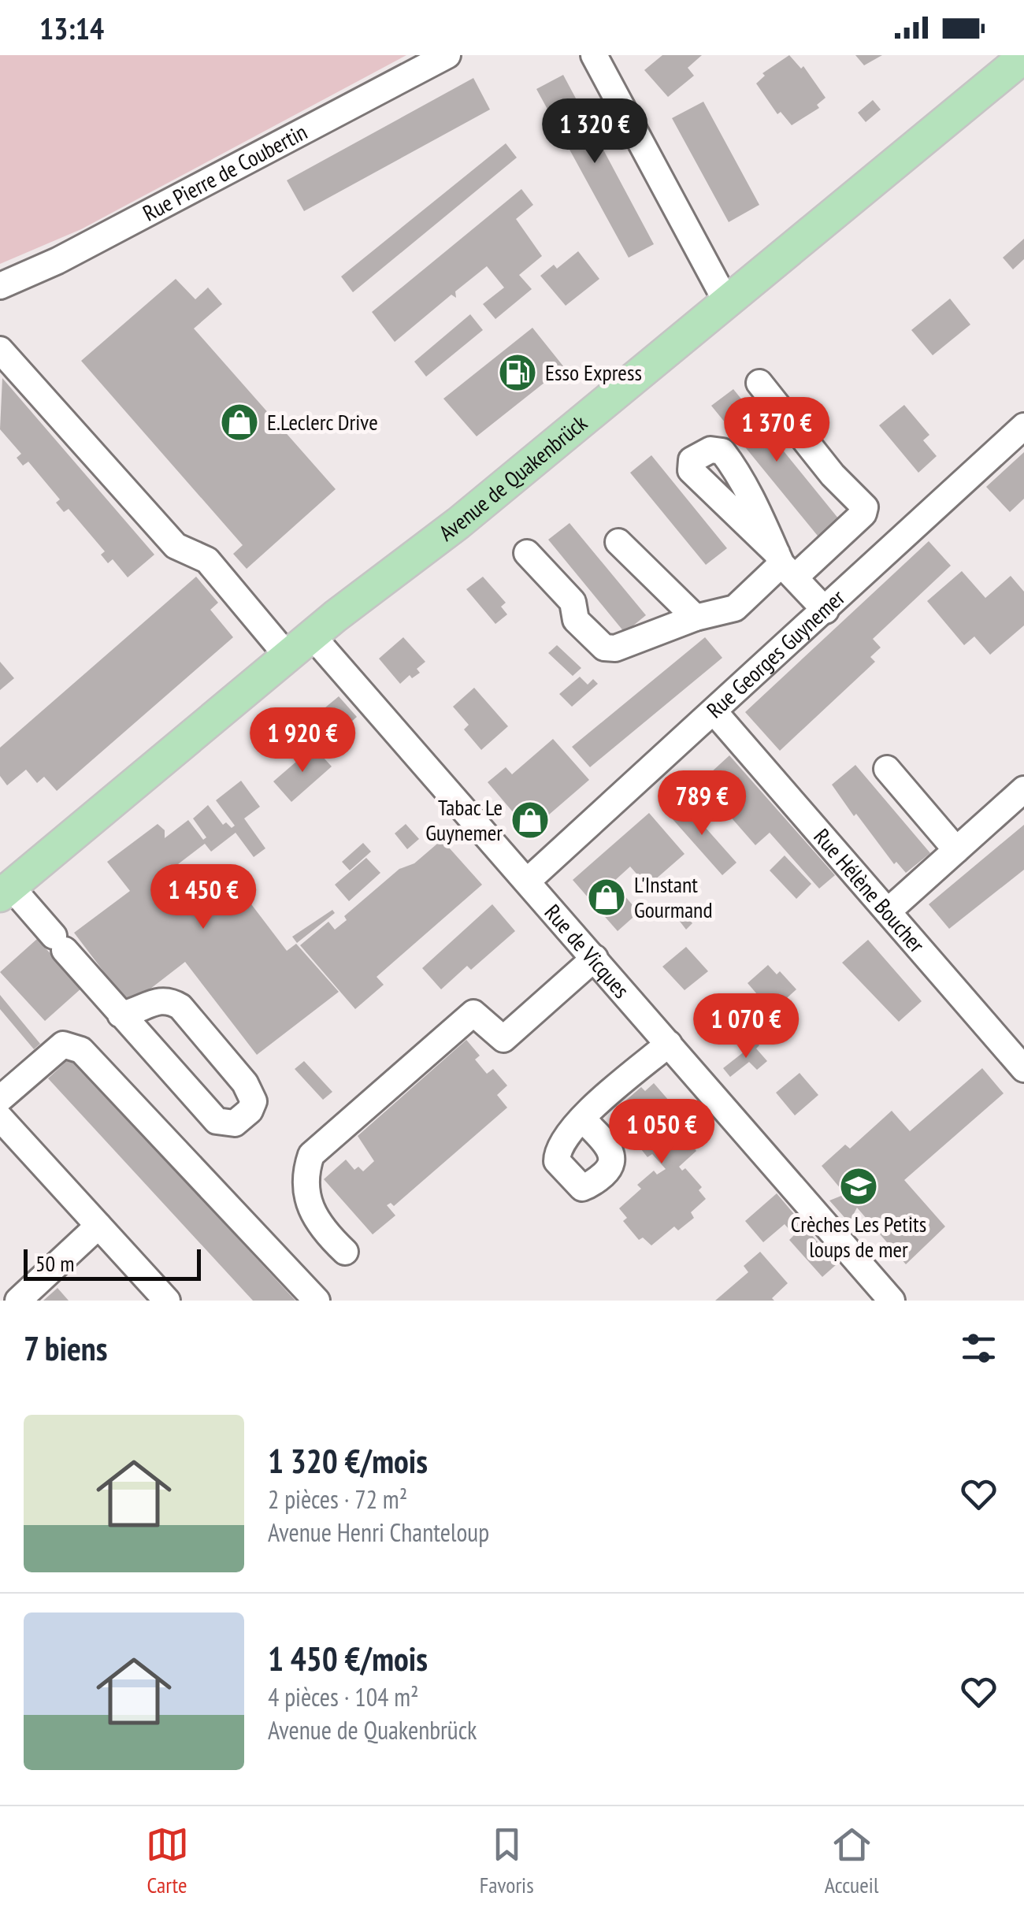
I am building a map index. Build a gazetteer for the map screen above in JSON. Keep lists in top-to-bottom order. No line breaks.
{"streets":{"main road":["Avenue de Quakenbrück"],"street":["Rue Pierre de Coubertin","Rue Georges Guynemer","Rue Hélène Boucher","Rue de Vicques"]},"crossings":[["Avenue de Quakenbrück","Rue de Vicques"],["Rue Georges Guynemer","Rue Hélène Boucher"],["Rue Georges Guynemer","Rue de Vicques"]],"places":{"fuel station":["Esso Express"],"shop":["E.Leclerc Drive","Tabac Le Guynemer","L'Instant Gourmand"],"school or university":["Crèches Les Petits loups de mer"]},"scale_bar":"50 m","page":{"status":"13:14","price":["1 320 €","1 370 €","1 920 €","789 €","1 450 €","1 070 €","1 050 €"],"scale":"50 m","heading":"7 biens","list":[{"name":"1 320 €/mois","note":"2 pièces · 72 m² · Avenue Henri Chanteloup"},{"name":"1 450 €/mois","note":"4 pièces · 104 m² · Avenue de Quakenbrück"}],"tabs":["Carte","Favoris","Accueil"]}}
